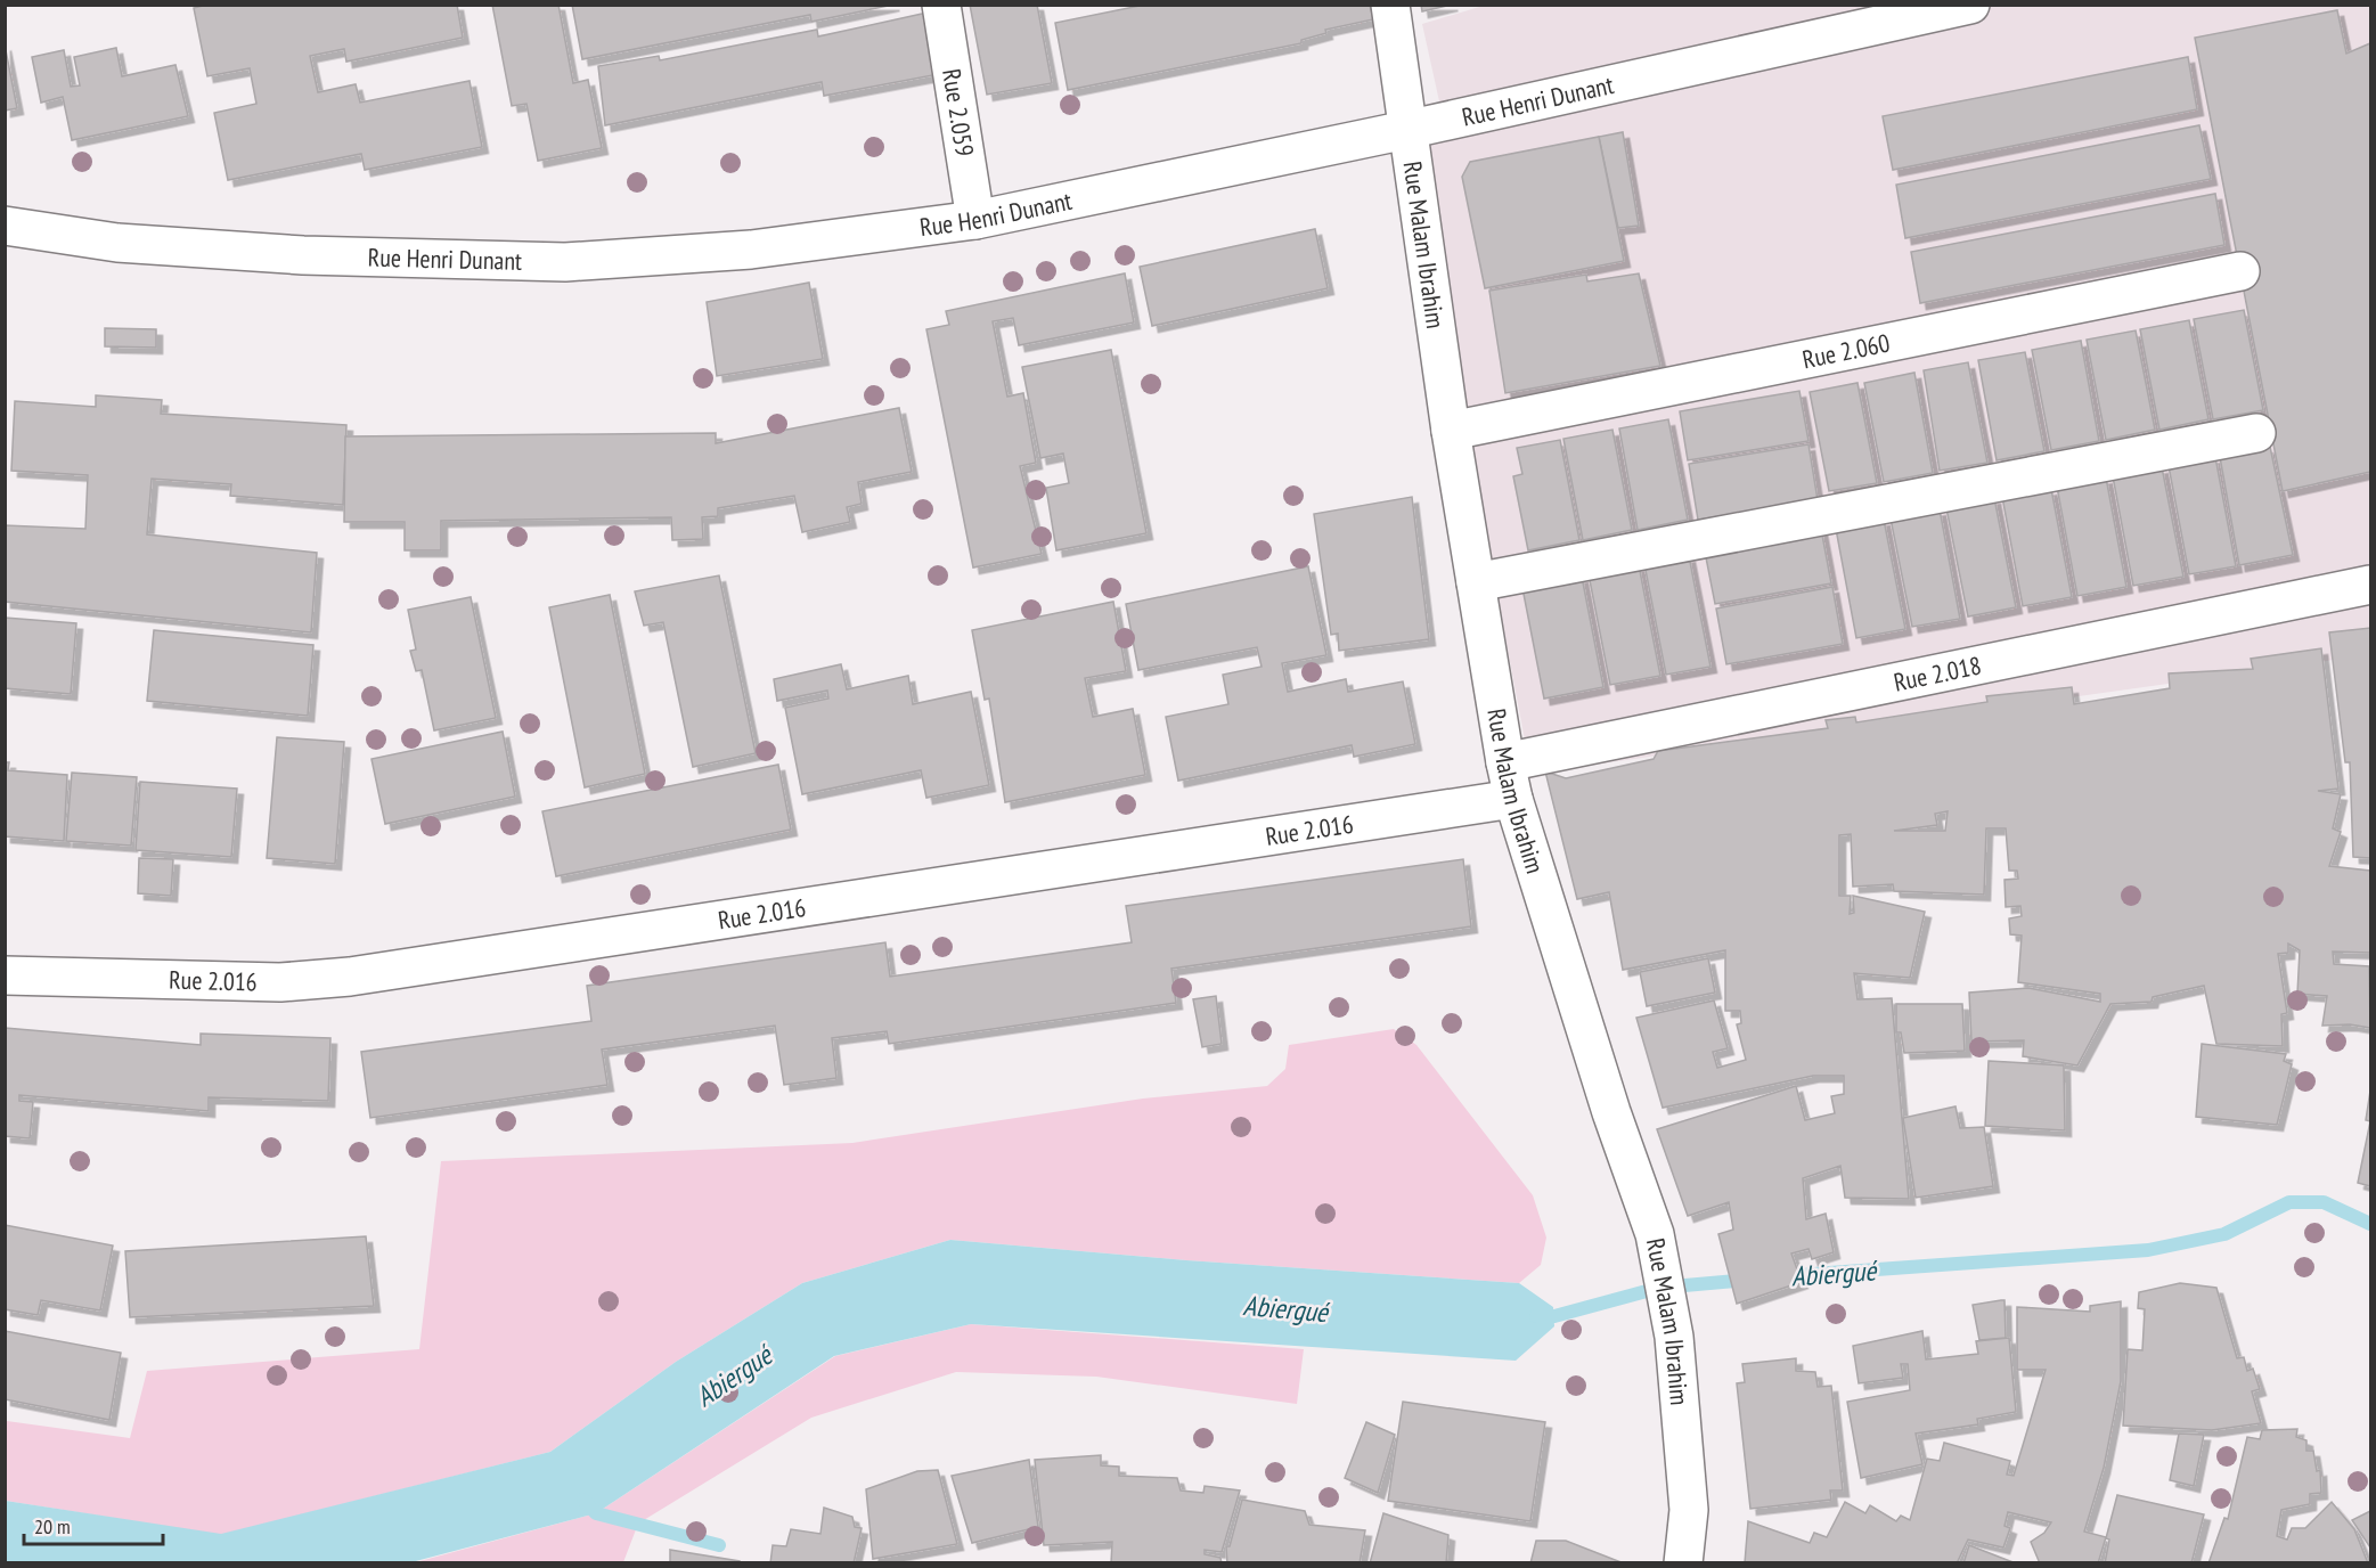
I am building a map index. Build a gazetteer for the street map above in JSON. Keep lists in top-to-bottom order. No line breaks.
{"streets":{"street":["Rue Henri Dunant","Rue 2.059","Rue Malam Ibrahim","Rue 2.060","Rue 2.018","Rue 2.016"]},"crossings":[["Rue Henri Dunant","Rue 2.059"],["Rue Henri Dunant","Rue Malam Ibrahim"],["Rue Malam Ibrahim","Rue 2.060"],["Rue Malam Ibrahim","Rue 2.018"],["Rue Malam Ibrahim","Rue 2.016"]],"water":["Abiergué"],"scale_bar":"20 m"}
